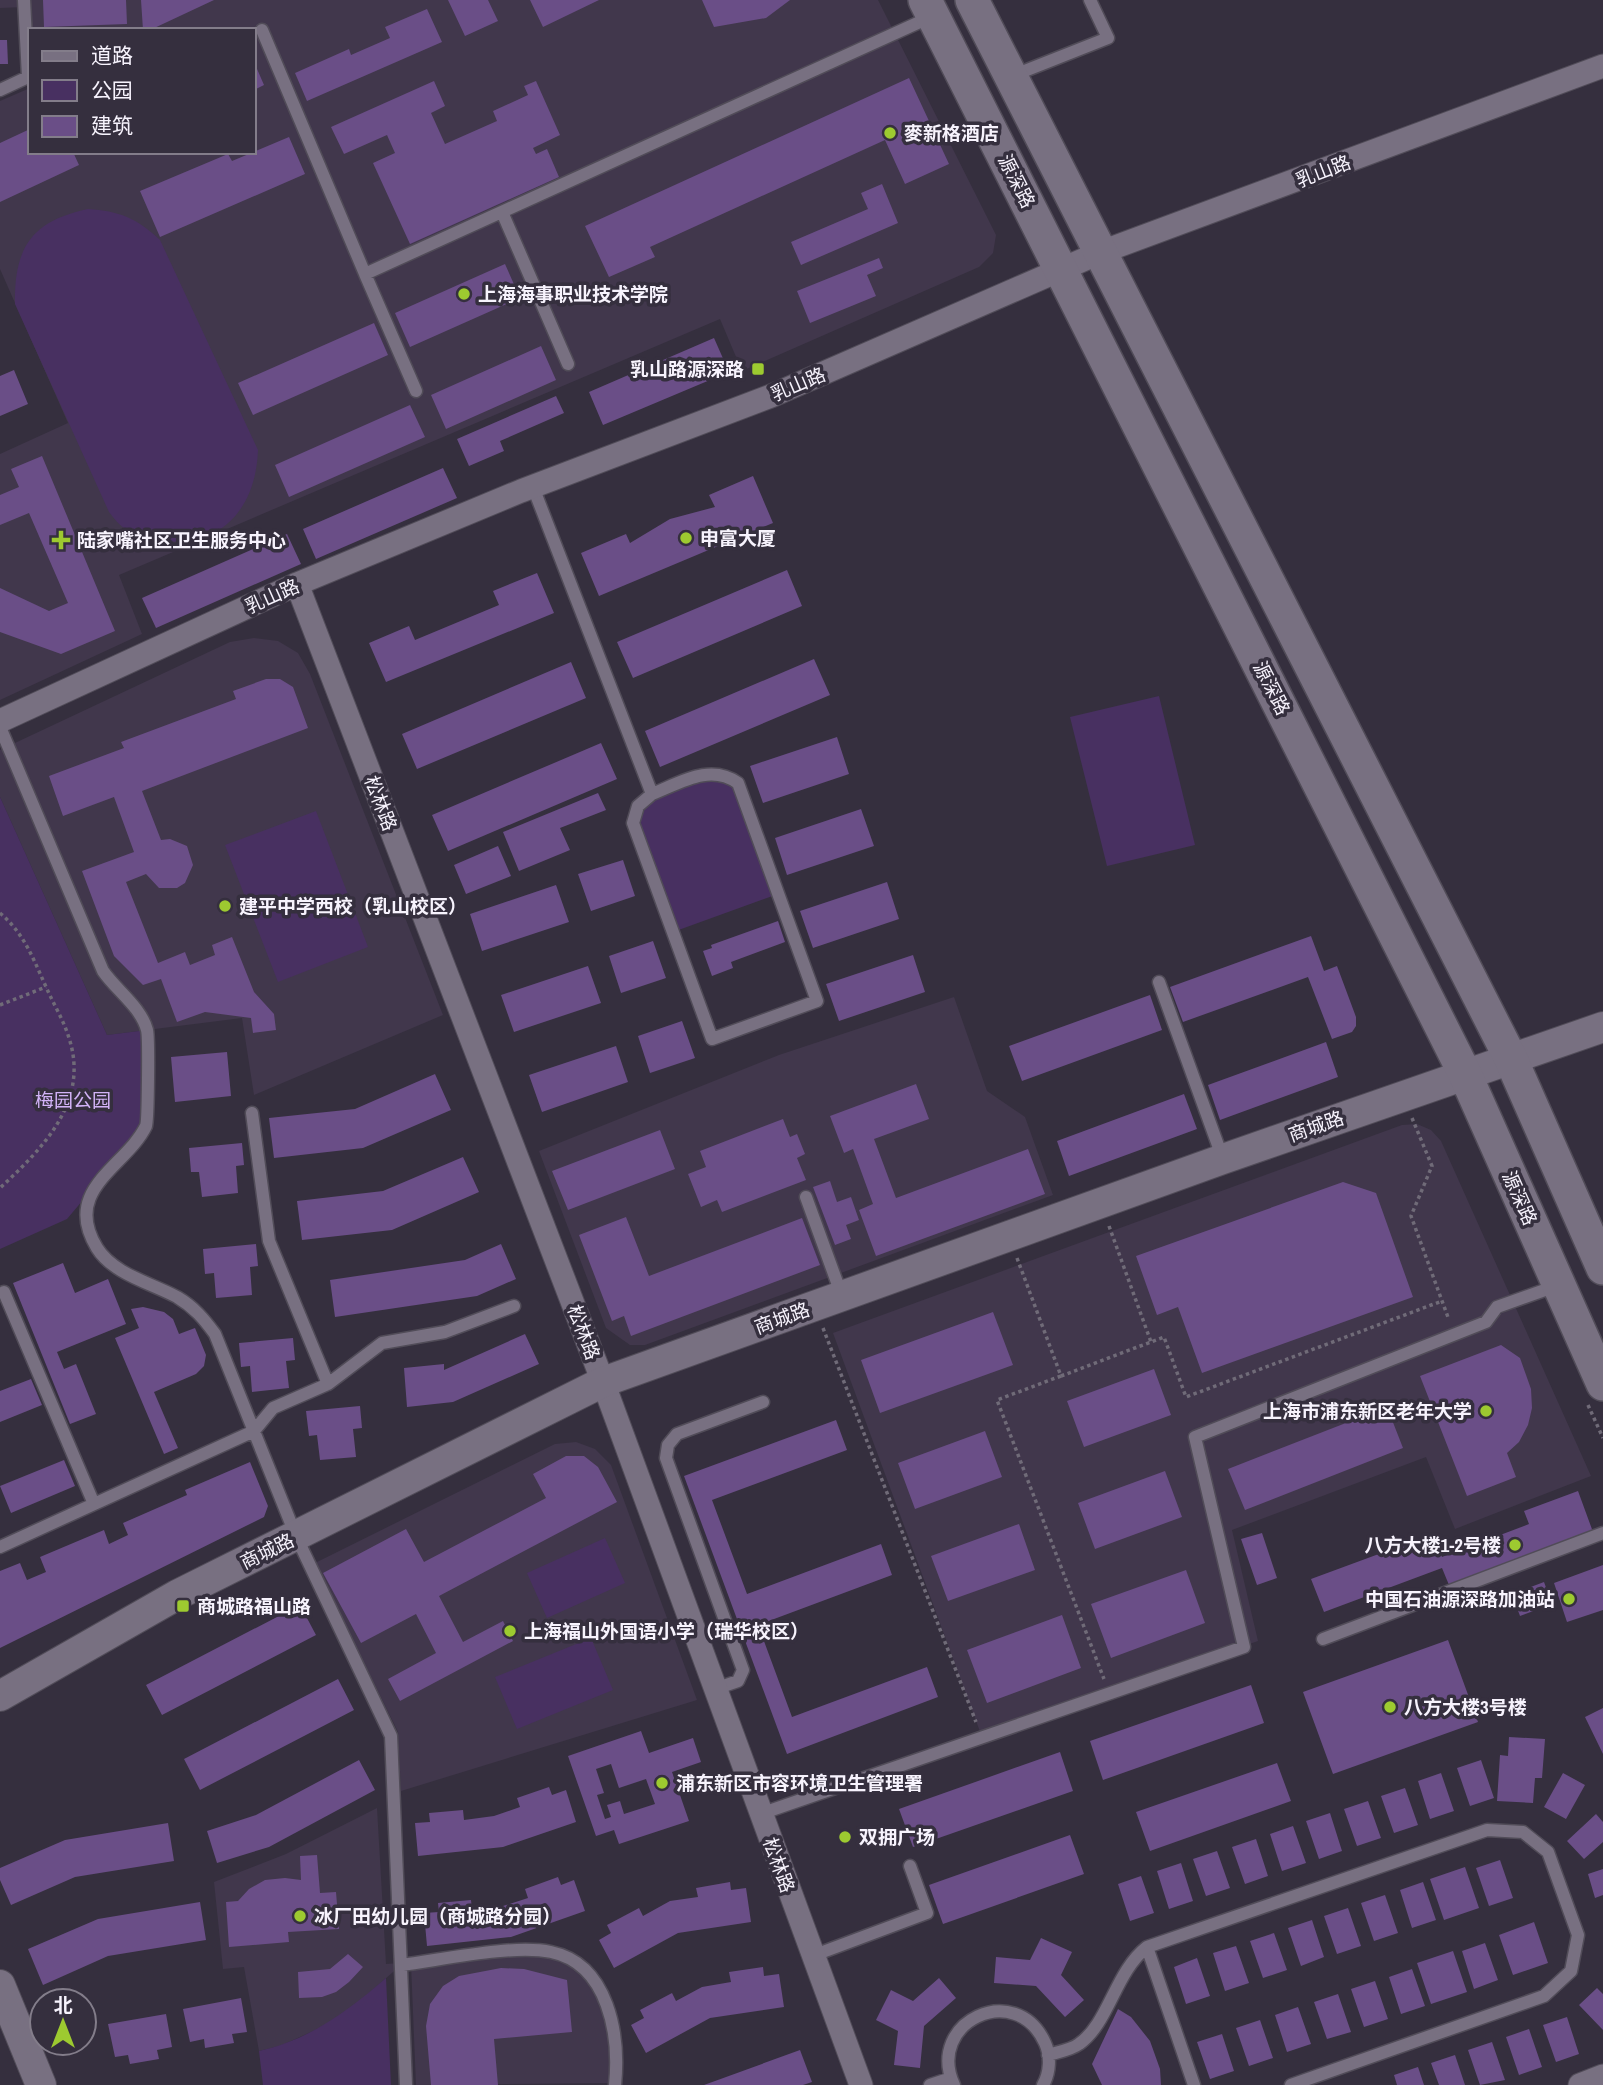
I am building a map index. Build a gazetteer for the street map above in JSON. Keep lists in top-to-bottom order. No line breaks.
{"streets":{"main road":["源深路"],"street":["乳山路","松林路","商城路"]},"crossings":[["乳山路","源深路"],["乳山路","松林路"],["源深路","商城路"],["松林路","商城路"]],"parks":["梅园公园"],"places":{"other":["麥新格酒店","上海海事职业技术学院","申富大厦","建平中学西校（乳山校区）","上海市浦东新区老年大学","八方大楼1-2号楼","中国石油源深路加油站","上海福山外国语小学（瑞华校区）","八方大楼3号楼","浦东新区市容环境卫生管理署","双拥广场","冰厂田幼儿园（商城路分园）"],"transit":["乳山路源深路","商城路福山路"],"health":["陆家嘴社区卫生服务中心"]},"legend":["道路","公园","建筑"],"north":"top"}
